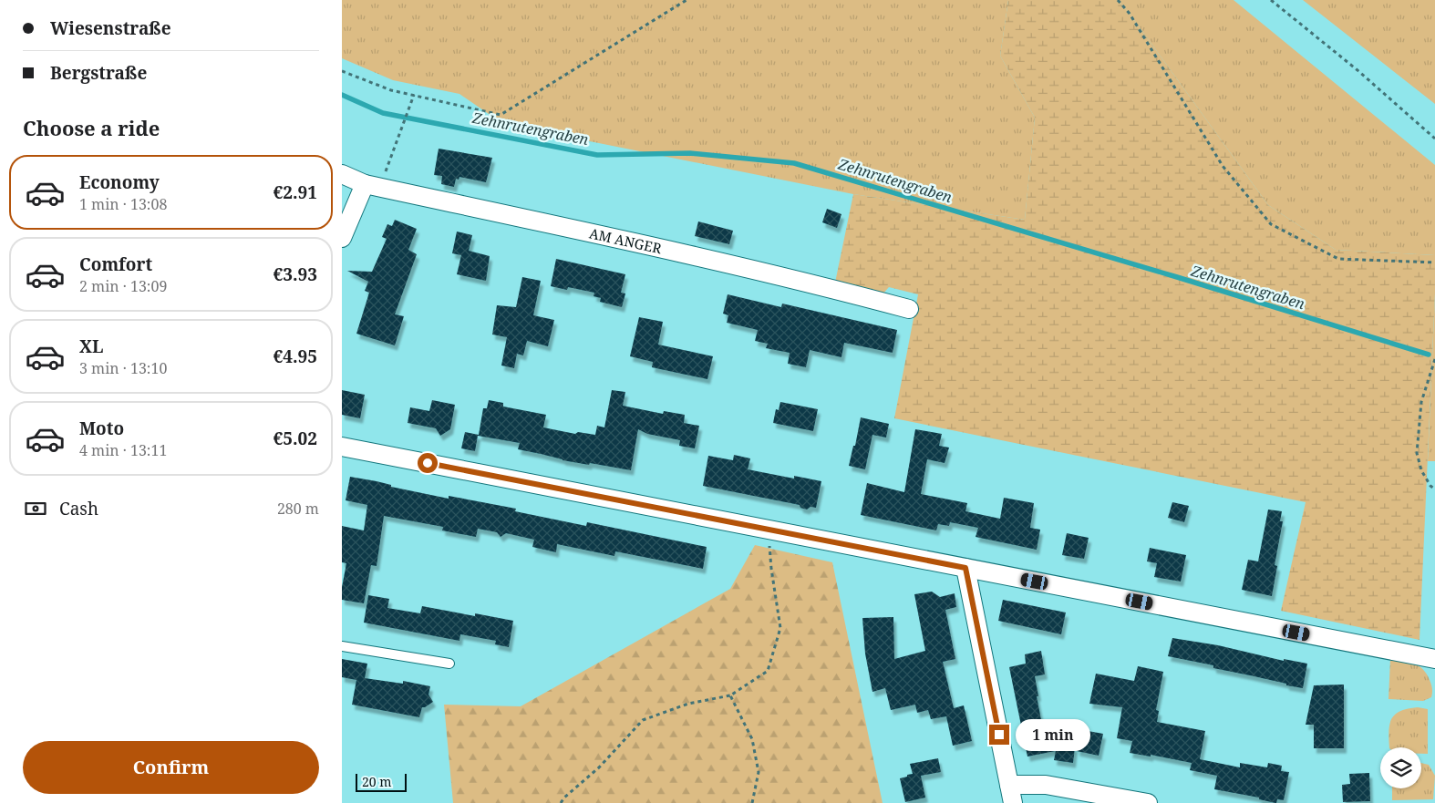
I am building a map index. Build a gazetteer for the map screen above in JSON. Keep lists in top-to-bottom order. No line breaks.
{"streets":{"street":["AM ANGER"]},"water":["Zehnrutengraben"],"scale_bar":"20 m","page":{"banner":["Wiesenstraße","Bergstraße"],"heading":"Choose a ride","list":[{"name":"Economy","note":"1 min · 13:08","value":"€2.91"},{"name":"Comfort","note":"2 min · 13:09","value":"€3.93"},{"name":"XL","note":"3 min · 13:10","value":"€4.95"},{"name":"Moto","note":"4 min · 13:11","value":"€5.02"}],"pay":["Cash","280 m"],"bubble":"1 min","buttons":"Confirm","scale":"20 m"}}
